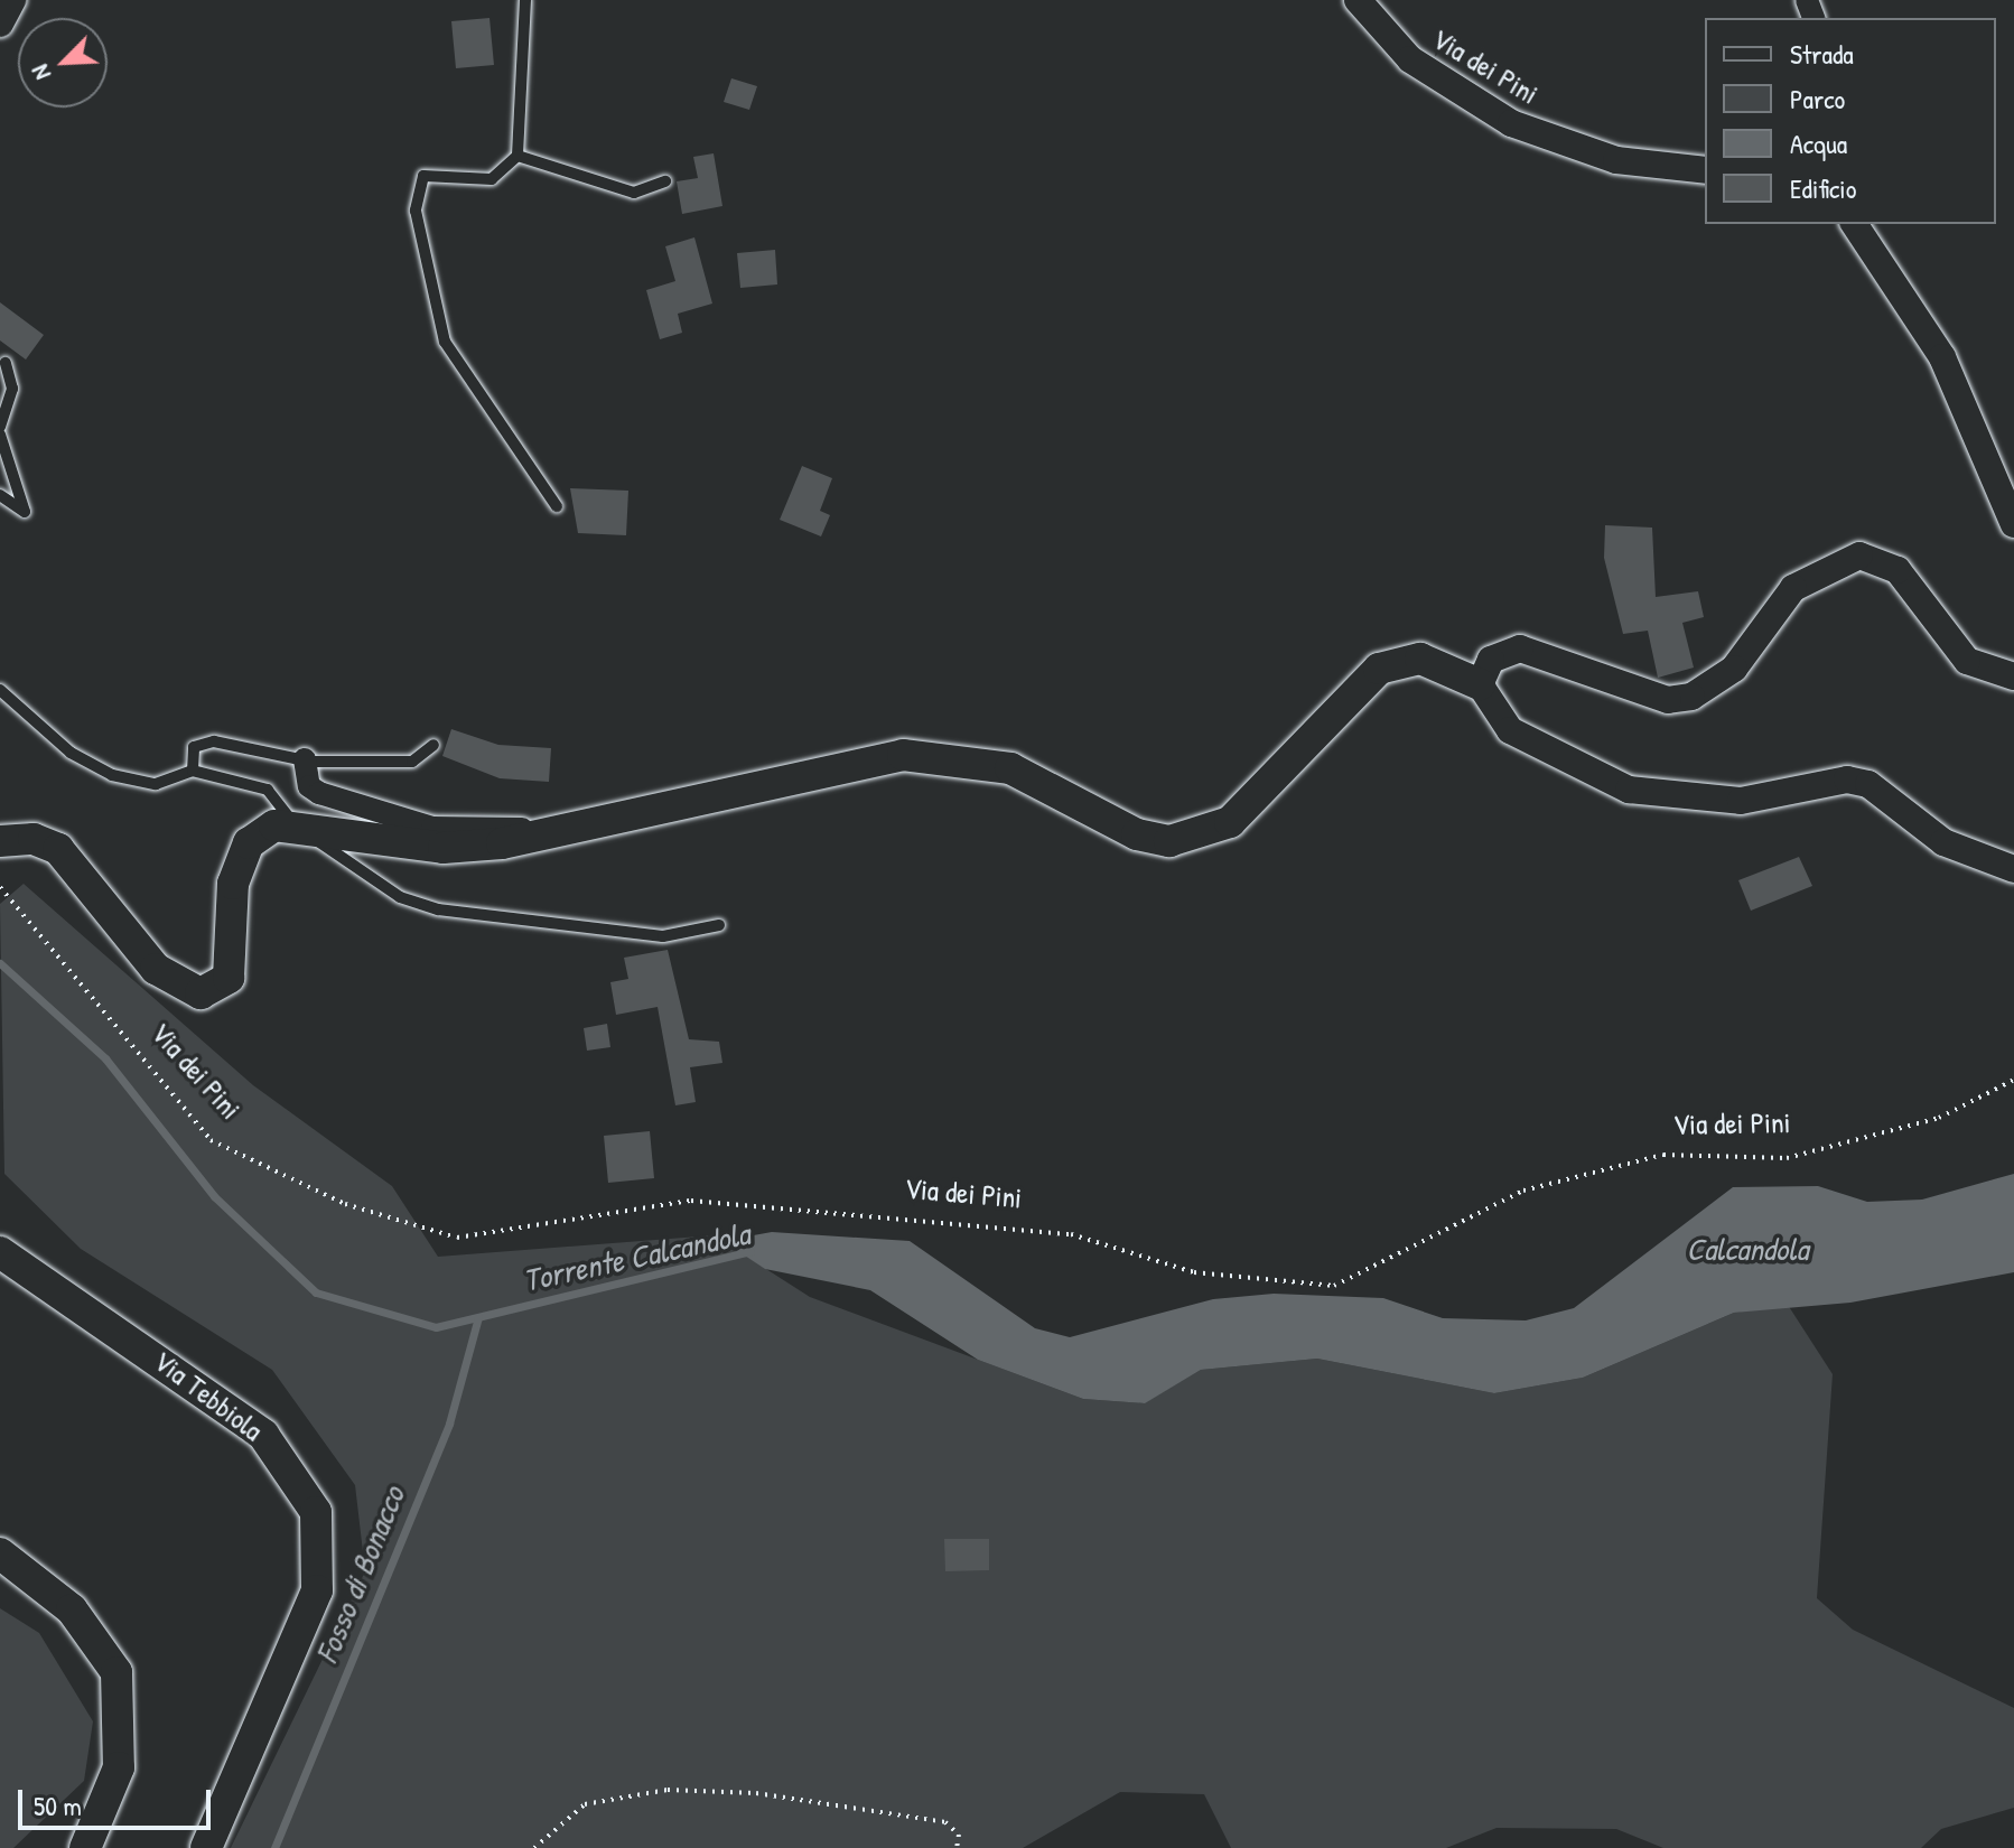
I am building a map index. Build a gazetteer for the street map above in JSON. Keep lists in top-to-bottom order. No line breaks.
{"streets":{"main road":["Via Tebbiola"],"street":["Via dei Pini"]},"water":["Calcandola","Torrente Calcandola","Fosso di Bonacco"],"legend":["Strada","Parco","Acqua","Edificio"],"scale_bar":"50 m","north":"bottom left"}
